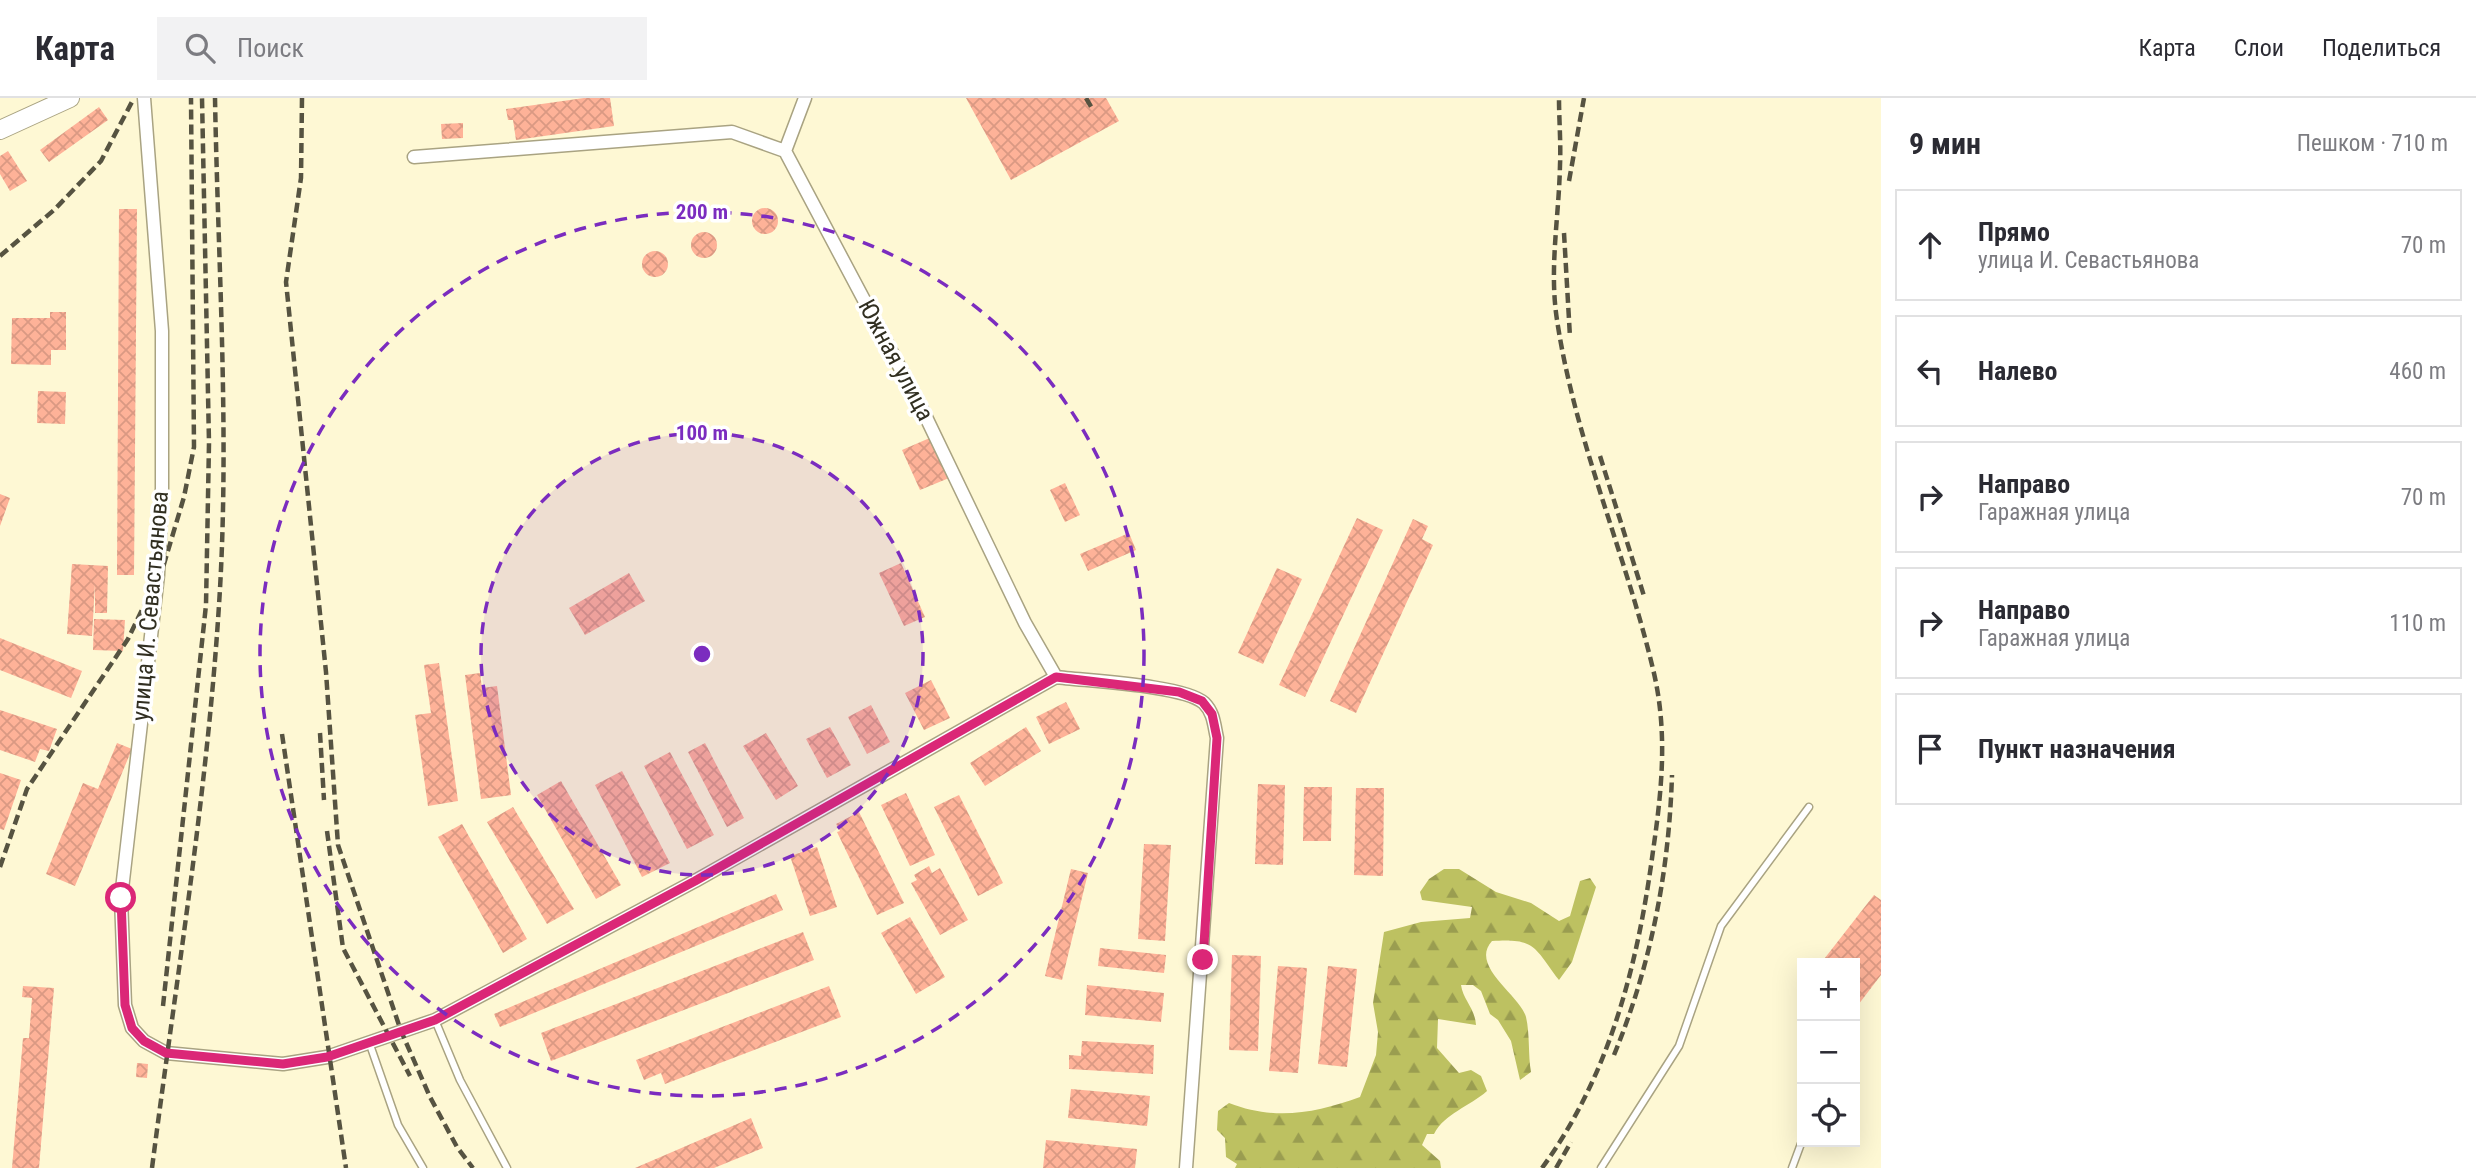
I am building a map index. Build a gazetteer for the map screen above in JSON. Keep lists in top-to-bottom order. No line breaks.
{"streets":{"street":["Южная улица","улица И. Севастьянова"]},"page":{"header":"Карта","search":"Поиск","nav":["Карта","Слои","Поделиться"],"heading":["9 мин","Пешком · 710 m"],"list":[["Прямо","улица И. Севастьянова","70 m"],["Налево","460 m"],["Направо","Гаражная улица","70 m"],["Направо","Гаражная улица","110 m"],"Пункт назначения"],"map_buttons":["+","−"]},"rings":["200 m","100 m"]}
